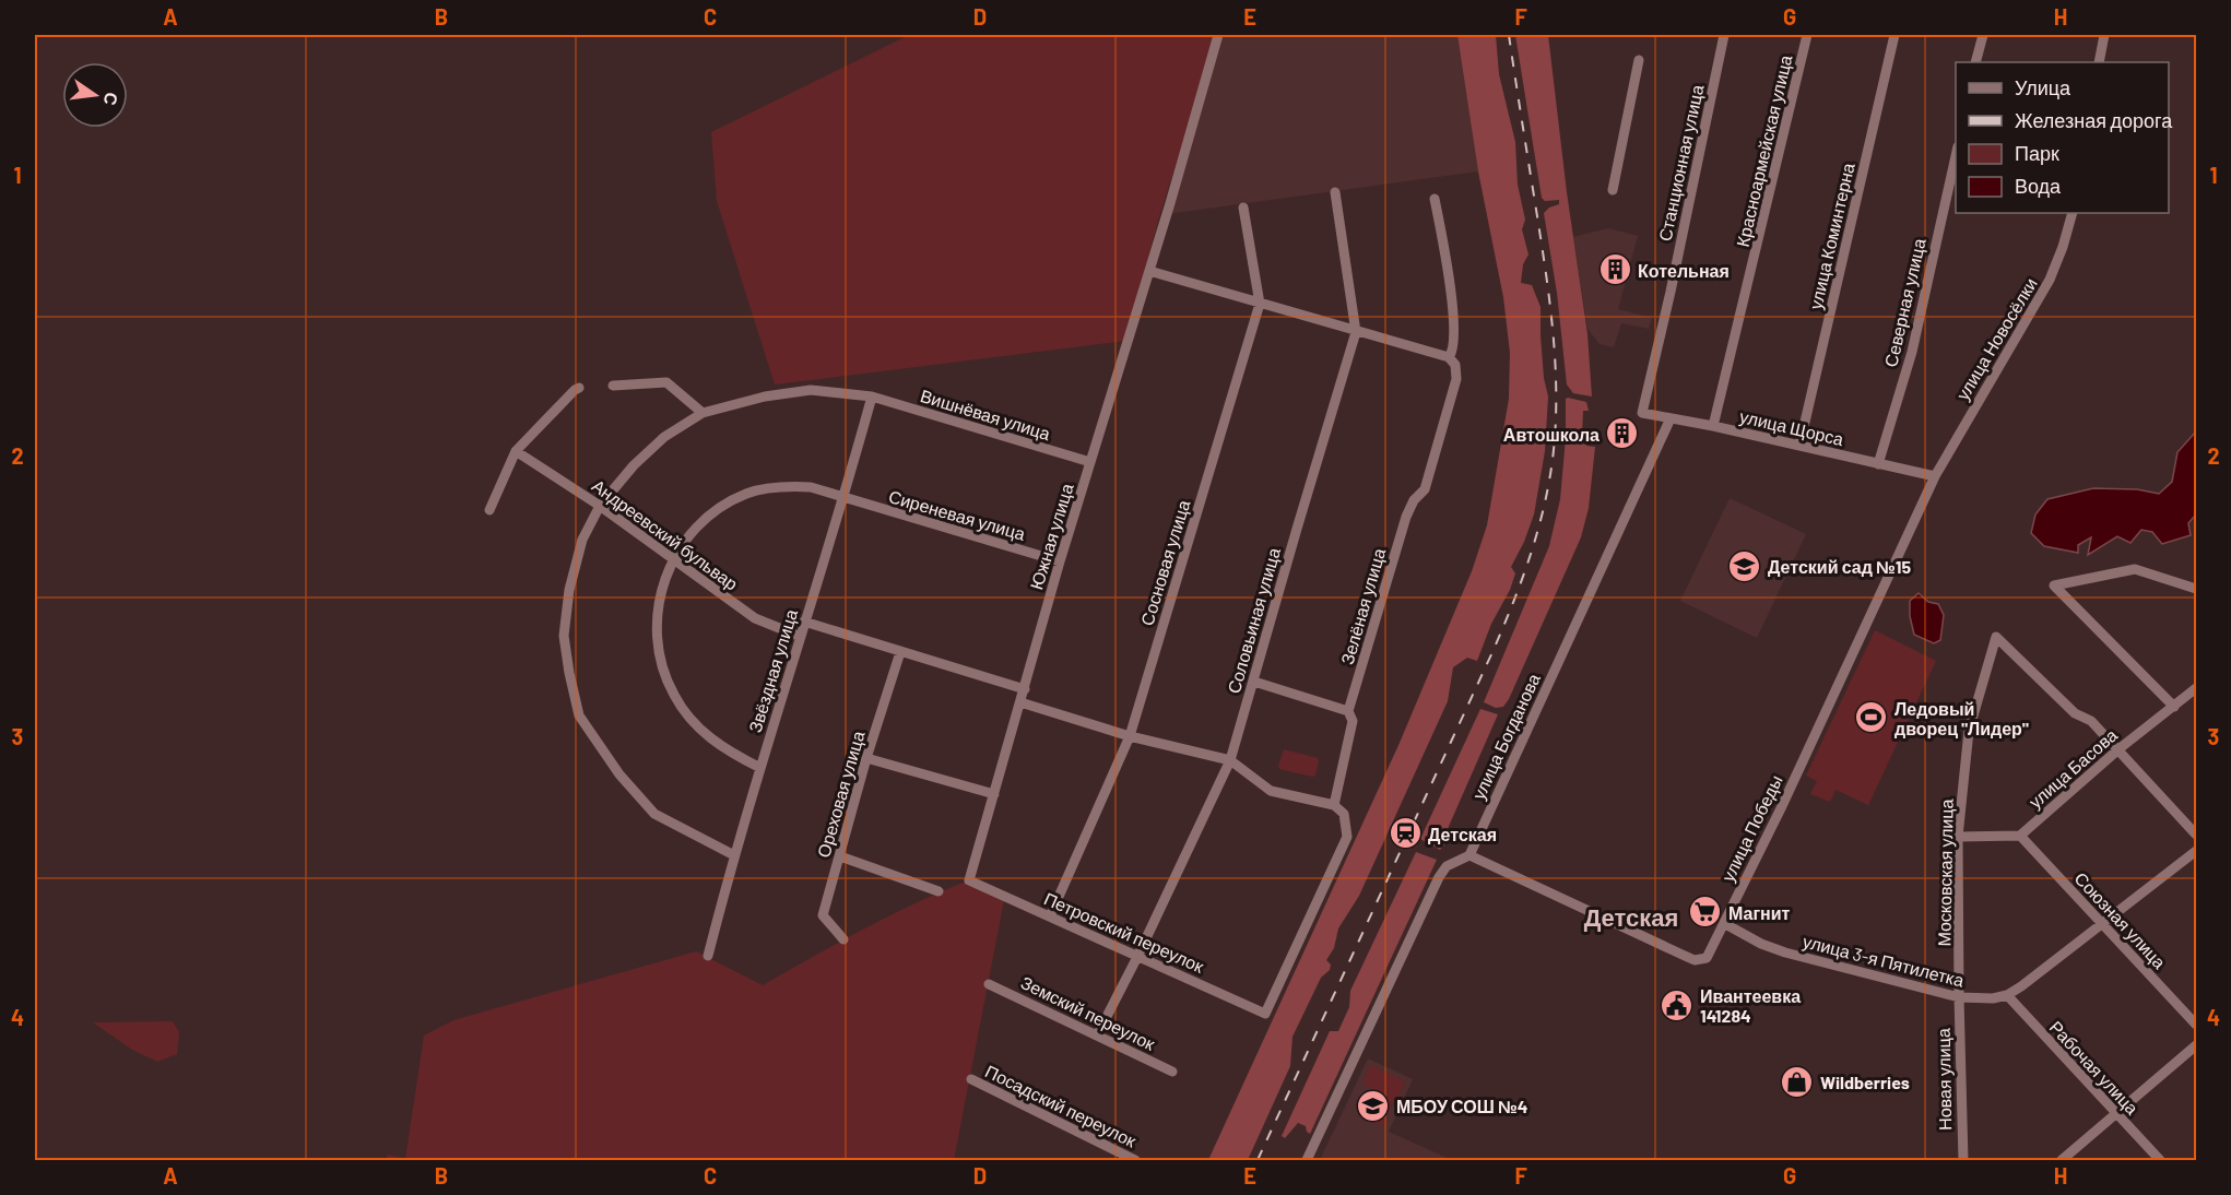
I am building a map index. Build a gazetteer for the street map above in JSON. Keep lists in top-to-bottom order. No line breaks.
{"streets":{"street":["Красноармейская улица","Станционная улица","улица Коминтерна","Северная улица","улица Новосёлки","Вишнёвая улица","улица Щорса","Сиреневая улица","Андреевский бульвар","Южная улица","Сосновая улица","Зелёная улица","Соловьиная улица","Звёздная улица","улица Богданова","улица Басова","Ореховая улица","улица Победы","Московская улица","Союзная улица","Петровский переулок","улица 3-я Пятилетка","Земский переулок","Рабочая улица","Новая улица","Посадский переулок"]},"crossings":[["Красноармейская улица","улица Щорса"],["Станционная улица","улица Щорса"],["улица Коминтерна","улица Щорса"],["Северная улица","улица Щорса"],["улица Новосёлки","улица Щорса"],["улица Новосёлки","улица Победы"],["Вишнёвая улица","Андреевский бульвар"],["Вишнёвая улица","Южная улица"],["Вишнёвая улица","Звёздная улица"],["улица Щорса","улица Богданова"],["улица Щорса","улица Победы"],["Сиреневая улица","Андреевский бульвар"],["Сиреневая улица","Южная улица"],["Сиреневая улица","Звёздная улица"],["Андреевский бульвар","Звёздная улица"],["Южная улица","Петровский переулок"],["Сосновая улица","Петровский переулок"],["Зелёная улица","Петровский переулок"],["Соловьиная улица","Петровский переулок"],["Соловьиная улица","Земский переулок"],["улица Богданова","улица Победы"],["улица Басова","Московская улица"],["улица Басова","Союзная улица"],["улица Победы","улица 3-я Пятилетка"],["Московская улица","улица 3-я Пятилетка"],["Московская улица","Новая улица"],["Союзная улица","улица 3-я Пятилетка"],["улица 3-я Пятилетка","Рабочая улица"],["улица 3-я Пятилетка","Новая улица"]],"districts":["Детская"],"places":{"building":["Котельная","Автошкола"],"school or university":["Детский сад №15","МБОУ СОШ №4"],"sports":["Ледовый дворец \"Лидер\""],"station":["Детская"],"supermarket":["Магнит"],"public building":["Ивантеевка 141284"],"shop":["Wildberries"]},"legend":["Улица","Железная дорога","Парк","Вода"],"north":"right","grid":{"columns":["A","B","C","D","E","F","G","H"],"rows":["1","2","3","4"]}}
